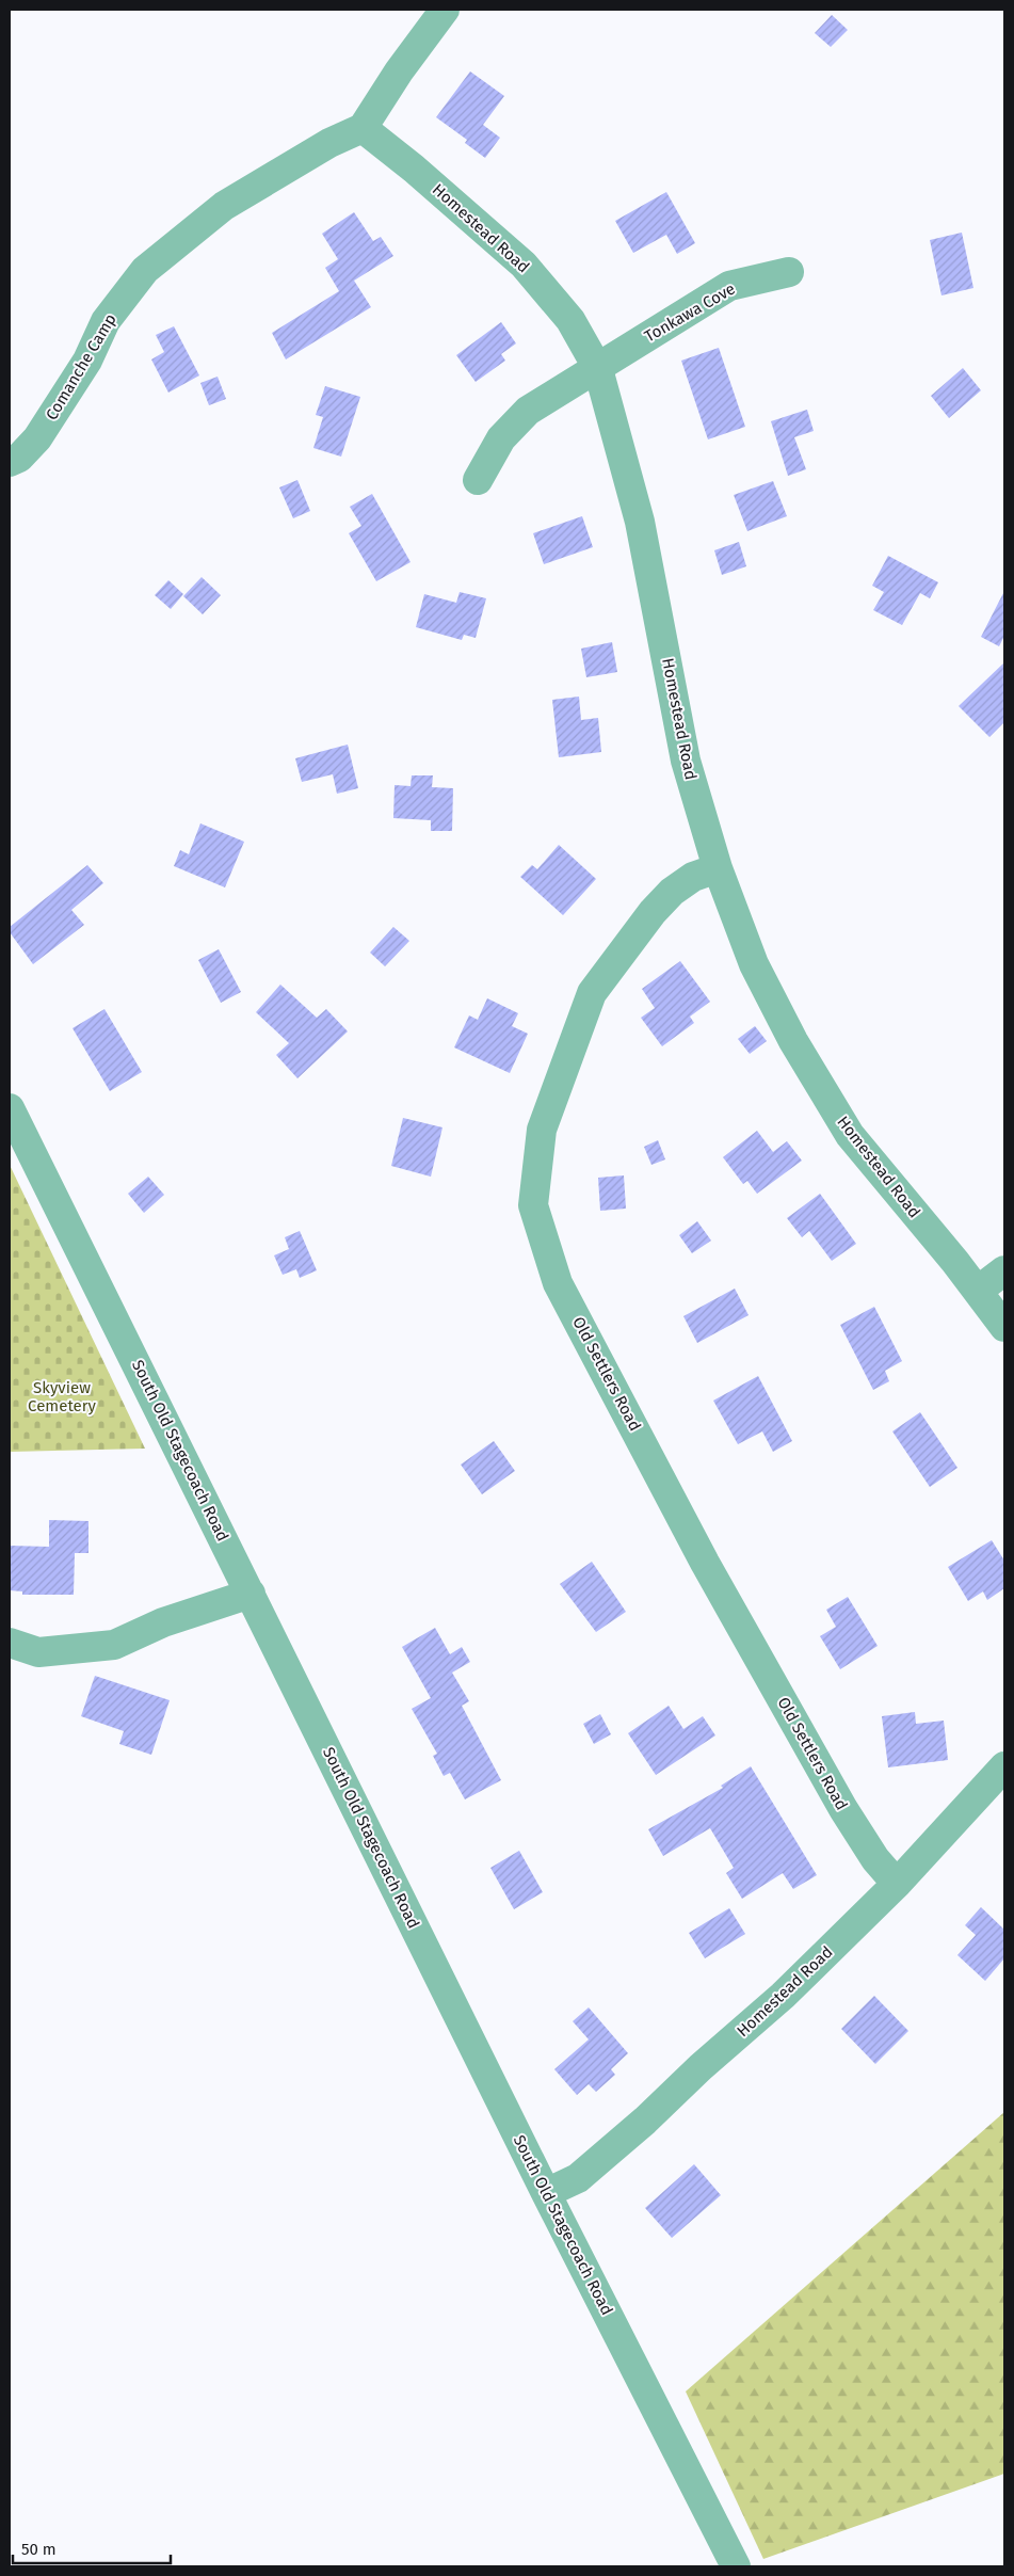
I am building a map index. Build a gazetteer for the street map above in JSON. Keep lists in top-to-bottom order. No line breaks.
{"streets":{"street":["Homestead Road","Tonkawa Cove","Comanche Camp","Old Settlers Road","South Old Stagecoach Road"]},"crossings":[["Homestead Road","Tonkawa Cove"],["Homestead Road","Comanche Camp"],["Homestead Road","Old Settlers Road"],["Homestead Road","South Old Stagecoach Road"]],"parks":["Skyview Cemetery"],"scale_bar":"50 m"}
